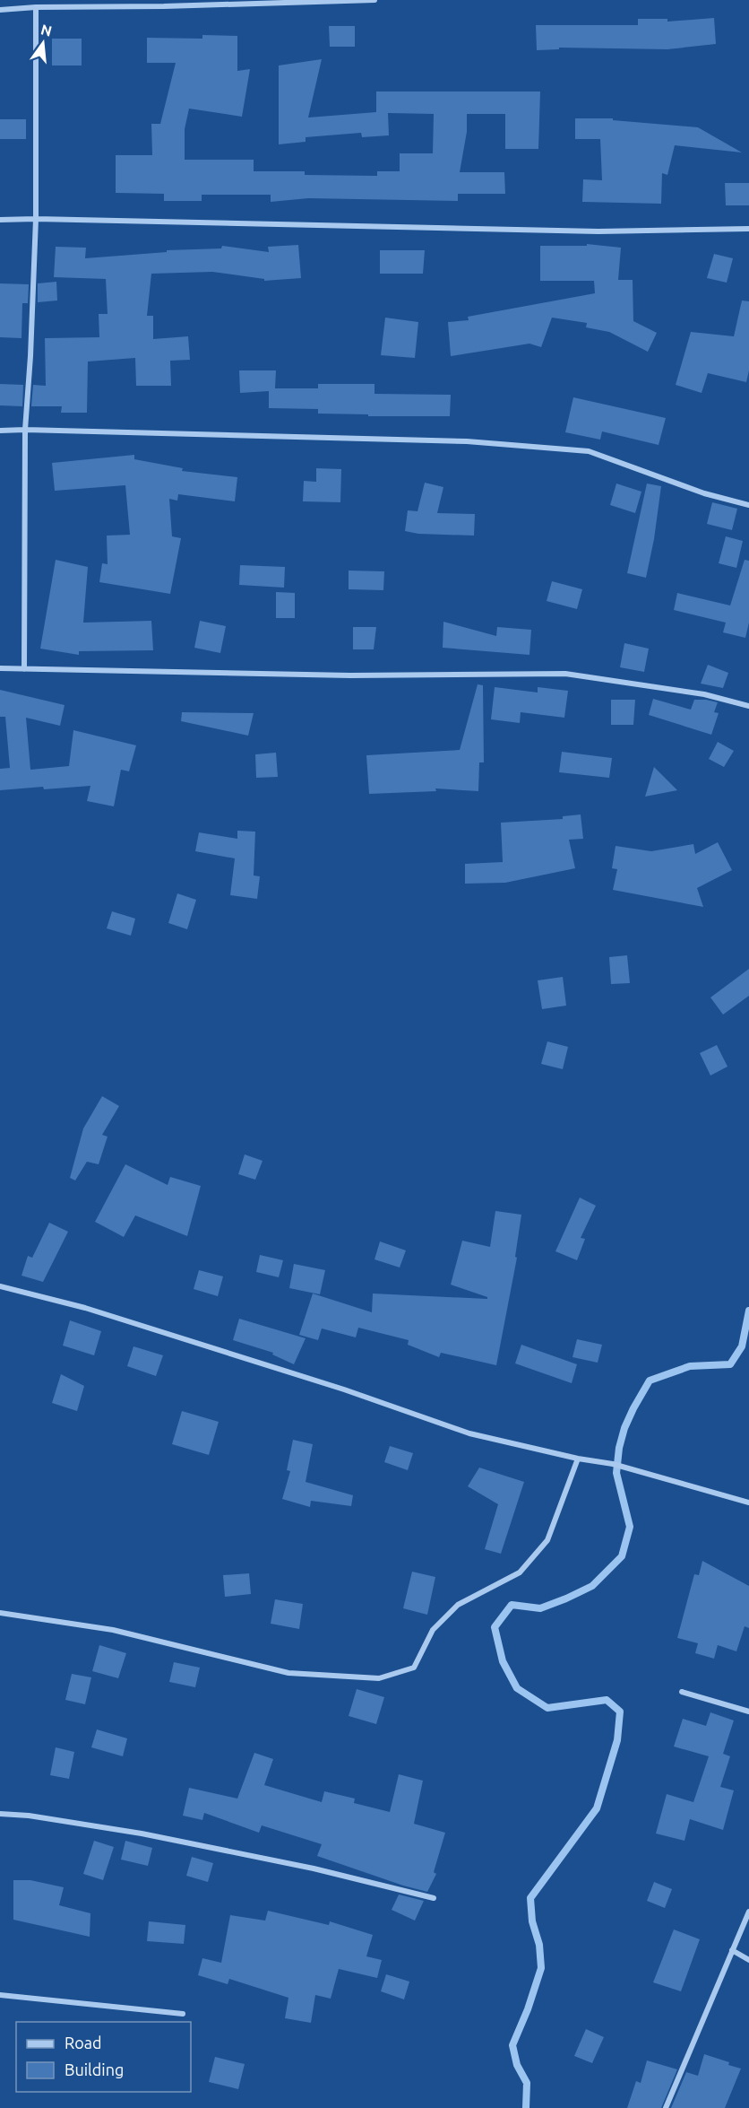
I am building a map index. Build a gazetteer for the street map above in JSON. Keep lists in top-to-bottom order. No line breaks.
{"legend":["Road","Building"],"north":"top"}
